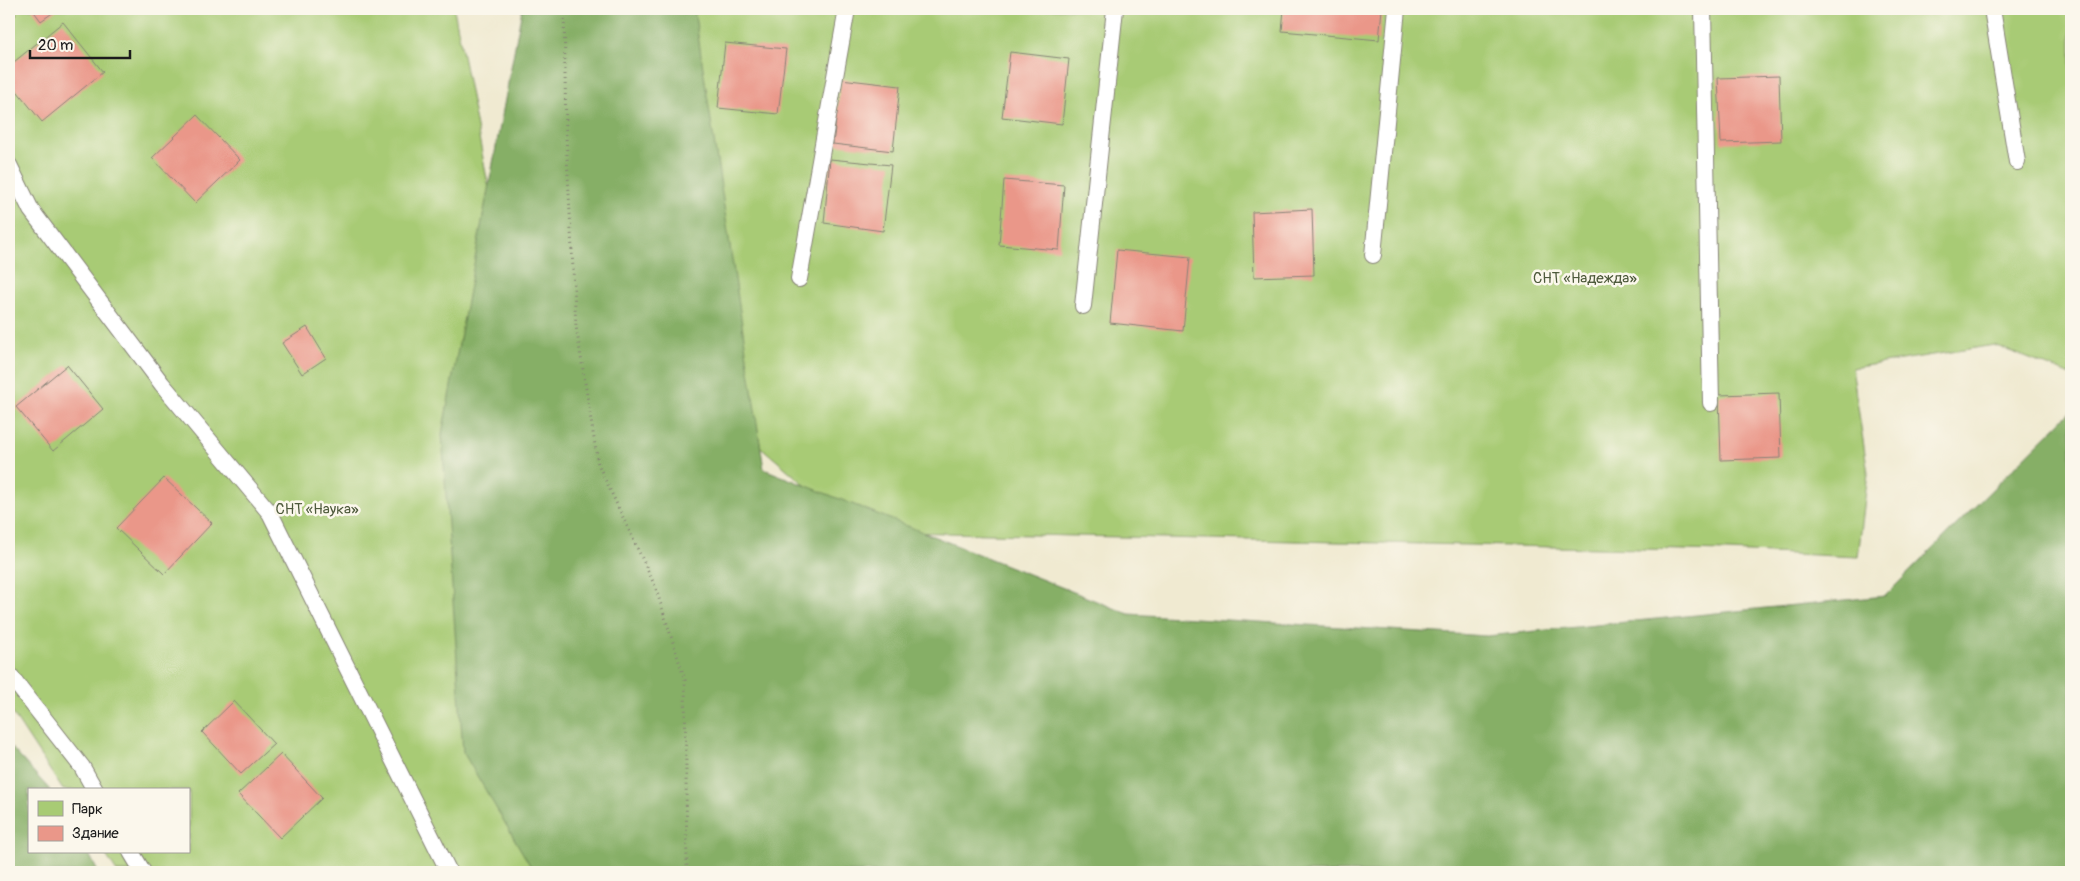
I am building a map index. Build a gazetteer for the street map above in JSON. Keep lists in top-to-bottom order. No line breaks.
{"parks":["СНТ «Надежда»","СНТ «Наука»"],"legend":["Парк","Здание"],"scale_bar":"20 m"}
